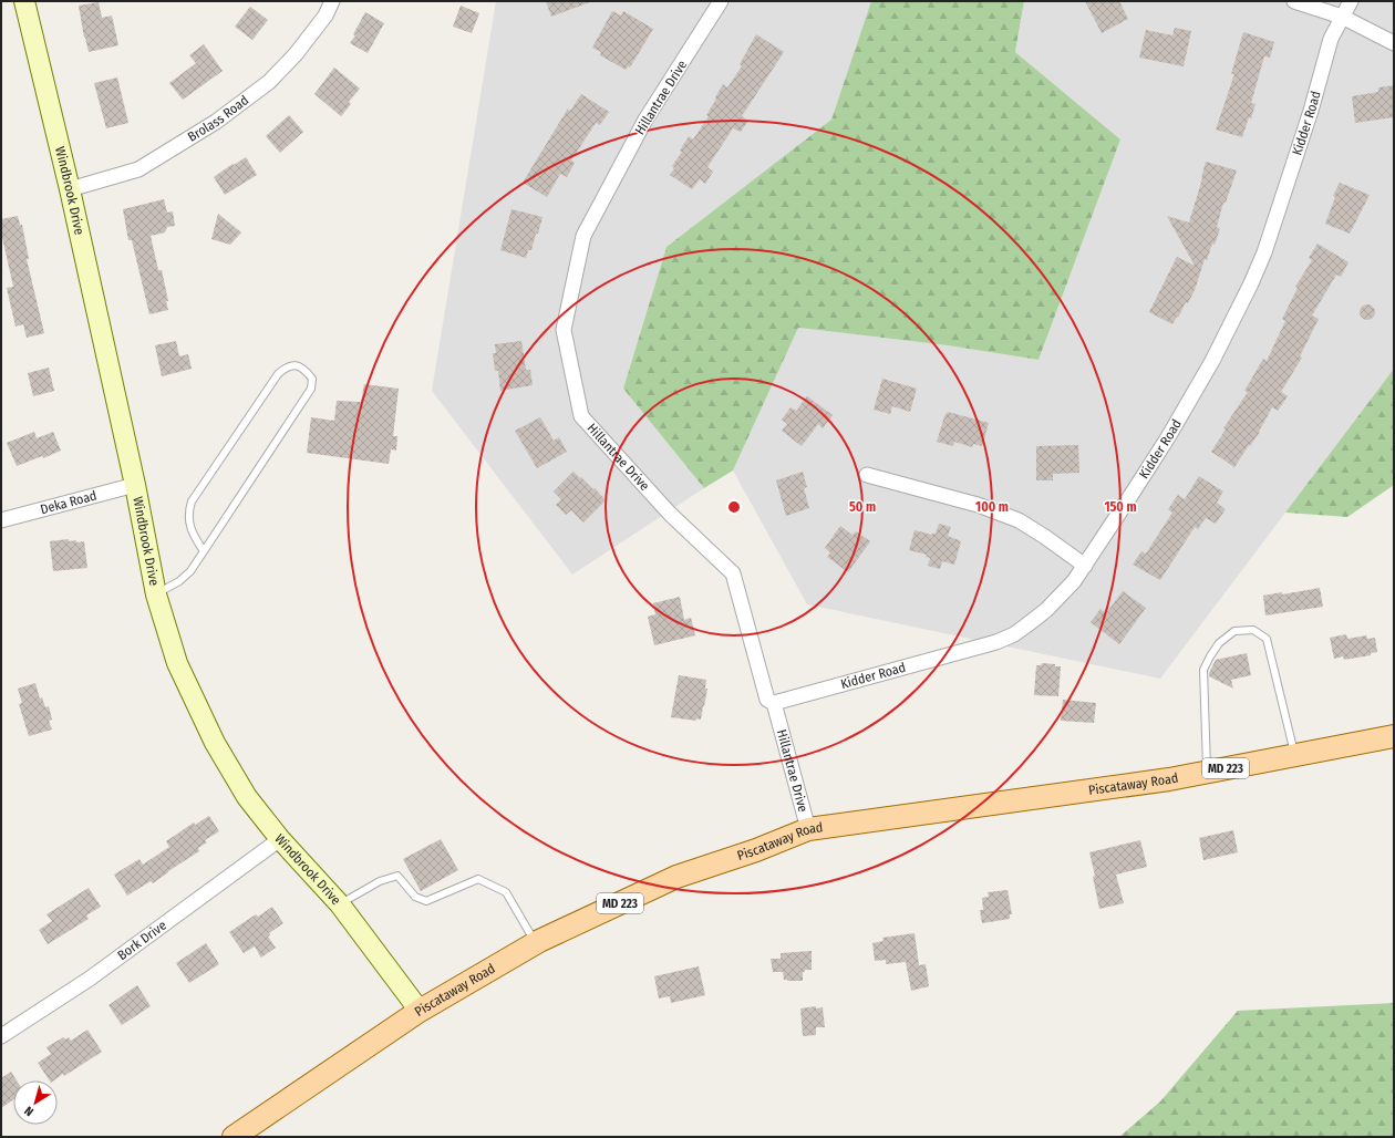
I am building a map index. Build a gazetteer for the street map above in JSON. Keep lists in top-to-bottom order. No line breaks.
{"streets":{"main road":["MD 223","Piscataway Road"],"street":["Hillantrae Drive","Brolass Road","Kidder Road","Windbrook Drive","Deka Road","Bork Drive"]},"crossings":[["Hillantrae Drive","Kidder Road"],["Hillantrae Drive","Piscataway Road"],["Brolass Road","Windbrook Drive"],["Windbrook Drive","Deka Road"],["Windbrook Drive","Piscataway Road"],["Windbrook Drive","Bork Drive"]],"north":"bottom left","rings":["50 m","100 m","150 m"]}
